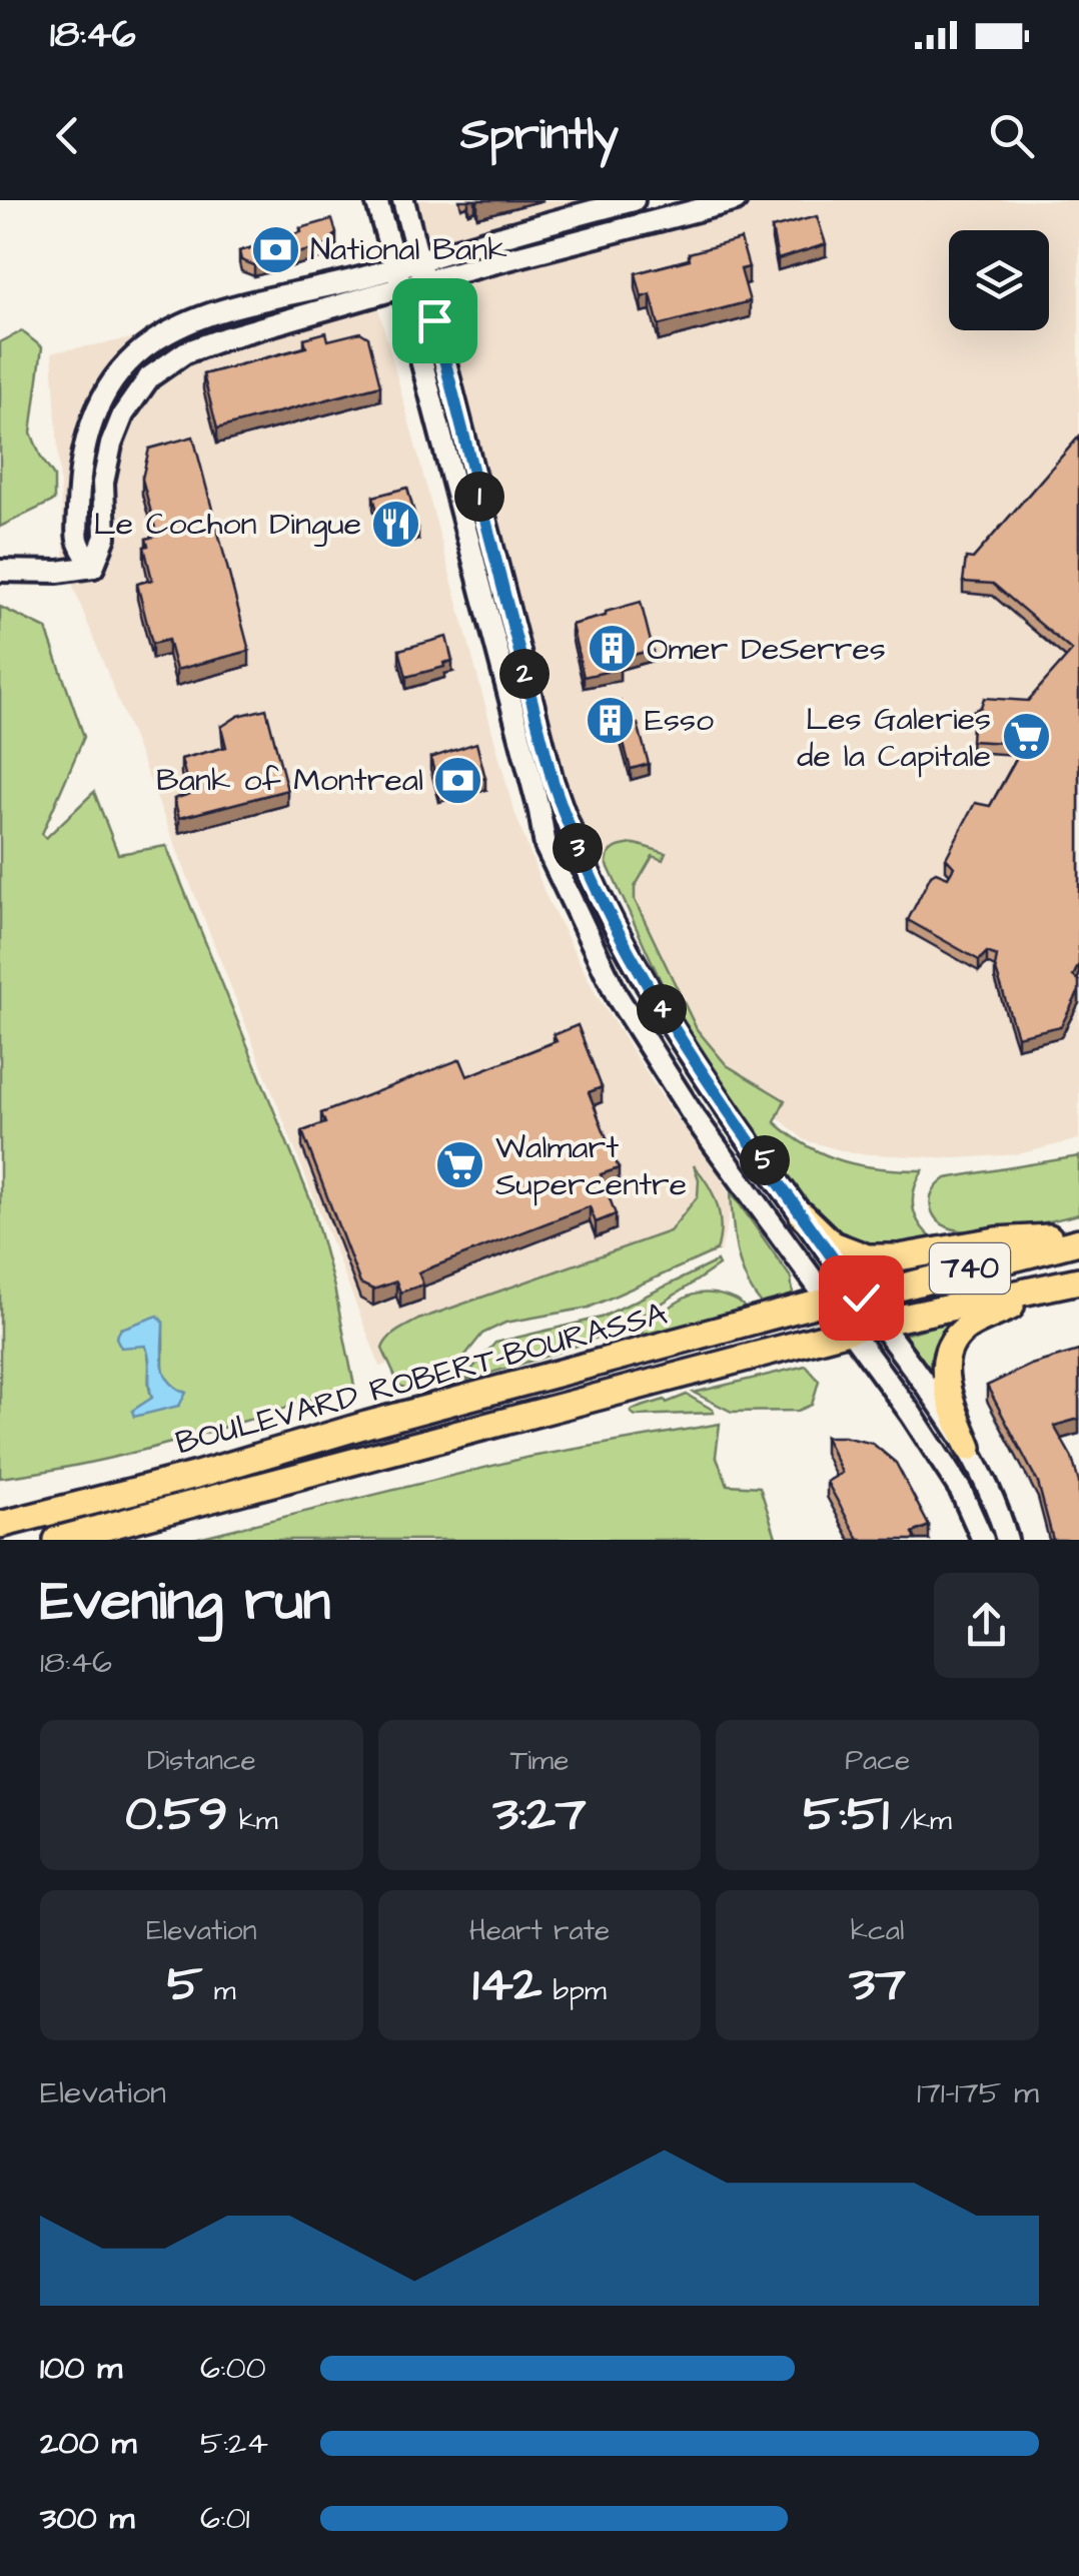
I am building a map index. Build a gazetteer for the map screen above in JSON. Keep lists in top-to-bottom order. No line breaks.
{"streets":{"highway":["740","BOULEVARD ROBERT-BOURASSA"]},"crossings":[["740","BOULEVARD ROBERT-BOURASSA"]],"places":{"bank":["National Bank","Bank of Montreal"],"restaurant":["Le Cochon Dingue"],"building":["Omer DeSerres","Esso"],"supermarket":["Les Galeries de la Capitale","Walmart Supercentre"]},"page":{"status":"18:46","header":"Sprintly","pins":["1","2","3","4","5"],"heading":["Evening run","18:46"],"stats":[["Distance","0.59 km"],["Time","3:27"],["Pace","5:51 /km"],["Elevation","5 m"],["Heart rate","142 bpm"],["kcal","37"]],"chart":["Elevation","171–175 m"],"list":[{"name":"100 m","note":"6:00"},{"name":"200 m","note":"5:24"},{"name":"300 m","note":"6:01"}]}}
